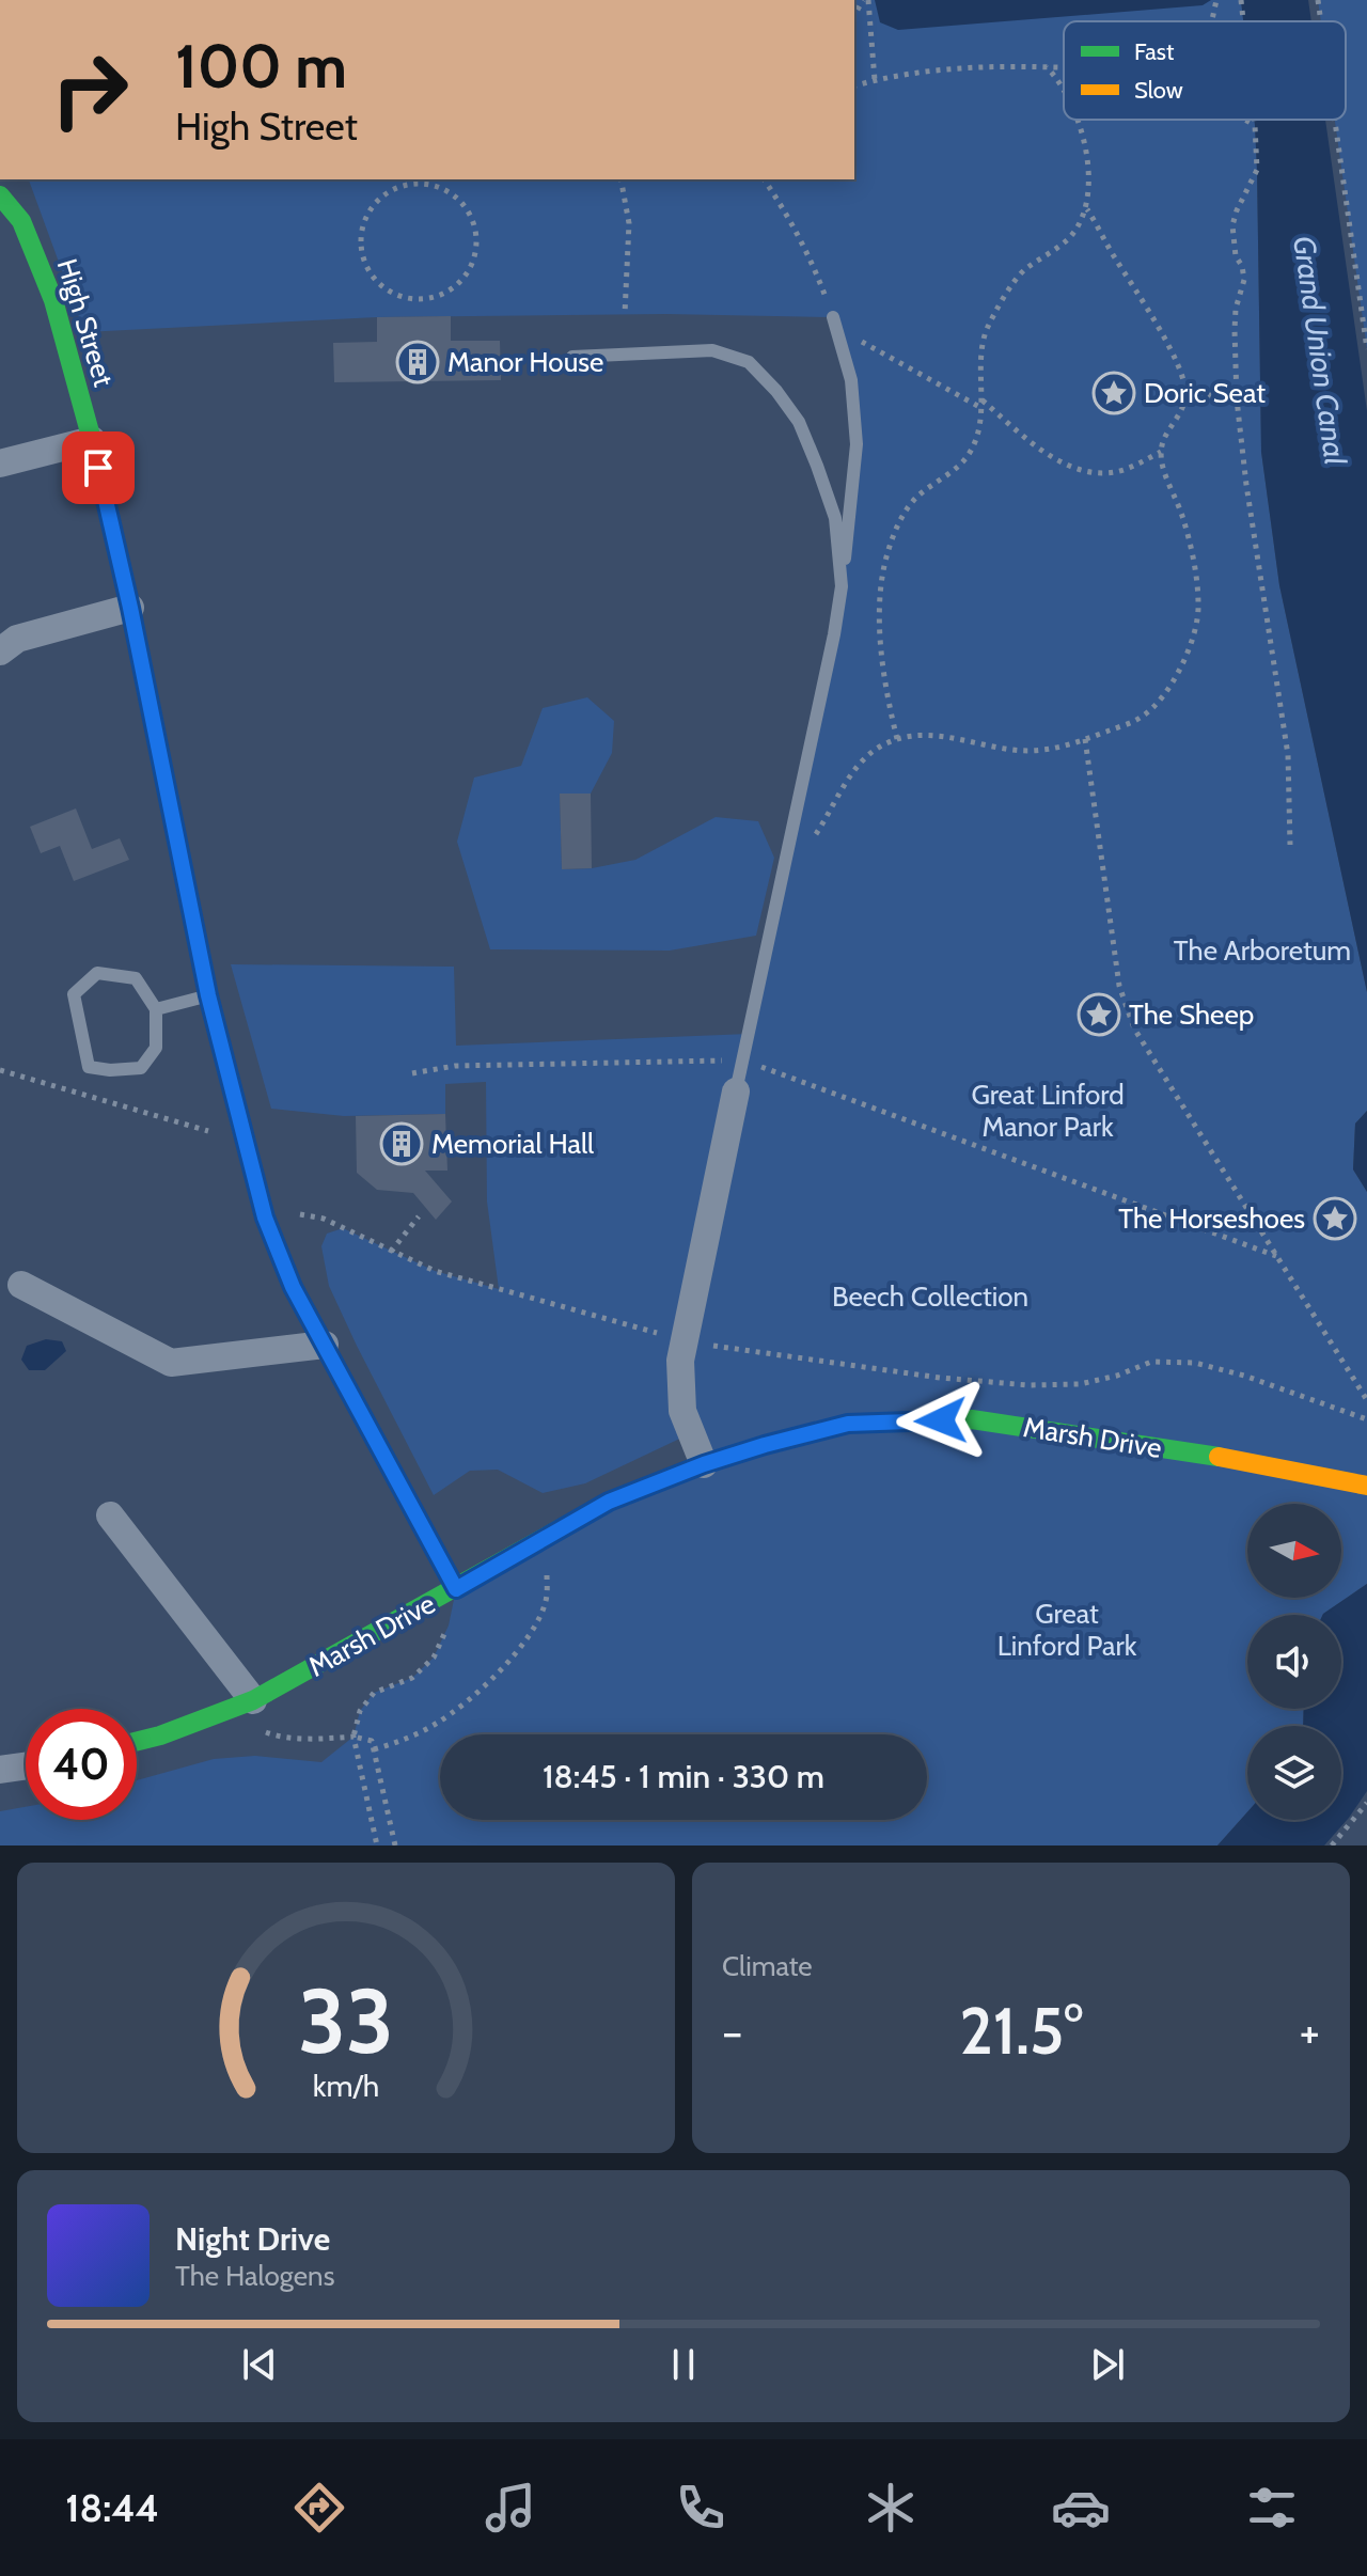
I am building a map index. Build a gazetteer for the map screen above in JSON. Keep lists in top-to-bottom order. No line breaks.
{"streets":{"street":["High Street","Marsh Drive"]},"crossings":[["High Street","Marsh Drive"]],"water":["Grand Union Canal"],"parks":["The Arboretum","Great Linford Manor Park","Beech Collection","Great Linford Park"],"places":{"building":["Manor House","Memorial Hall"],"place":["Doric Seat","The Sheep","The Horseshoes"]},"legend":["Fast","Slow"],"north":"right","page":{"turn":["100 m","High Street"],"limit":"40","trip":"18:45 · 1 min · 330 m","tile":"Climate","heat":["−","21.5°","+"],"song":["Night Drive","The Halogens"],"tabs":"18:44","gauge":["33","km/h"]}}
